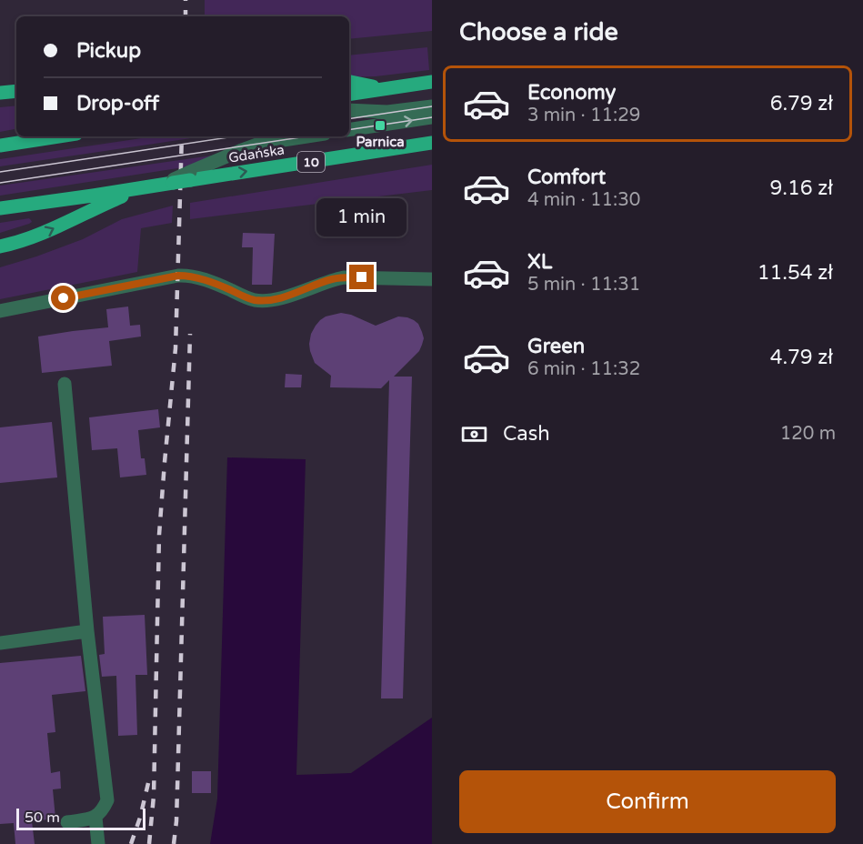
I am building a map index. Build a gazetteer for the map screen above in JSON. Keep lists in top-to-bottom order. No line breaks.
{"streets":{"main road":["Gdańska","10"]},"crossings":[["Gdańska","10"]],"places":{"transit":["Parnica"]},"scale_bar":"50 m","page":{"heading":"Choose a ride","banner":["Pickup","Drop-off"],"list":[{"name":"Economy","note":"3 min · 11:29","value":"6.79 zł"},{"name":"Comfort","note":"4 min · 11:30","value":"9.16 zł"},{"name":"XL","note":"5 min · 11:31","value":"11.54 zł"},{"name":"Green","note":"6 min · 11:32","value":"4.79 zł"}],"bubble":"1 min","pay":["Cash","120 m"],"buttons":"Confirm","scale":"50 m"}}
